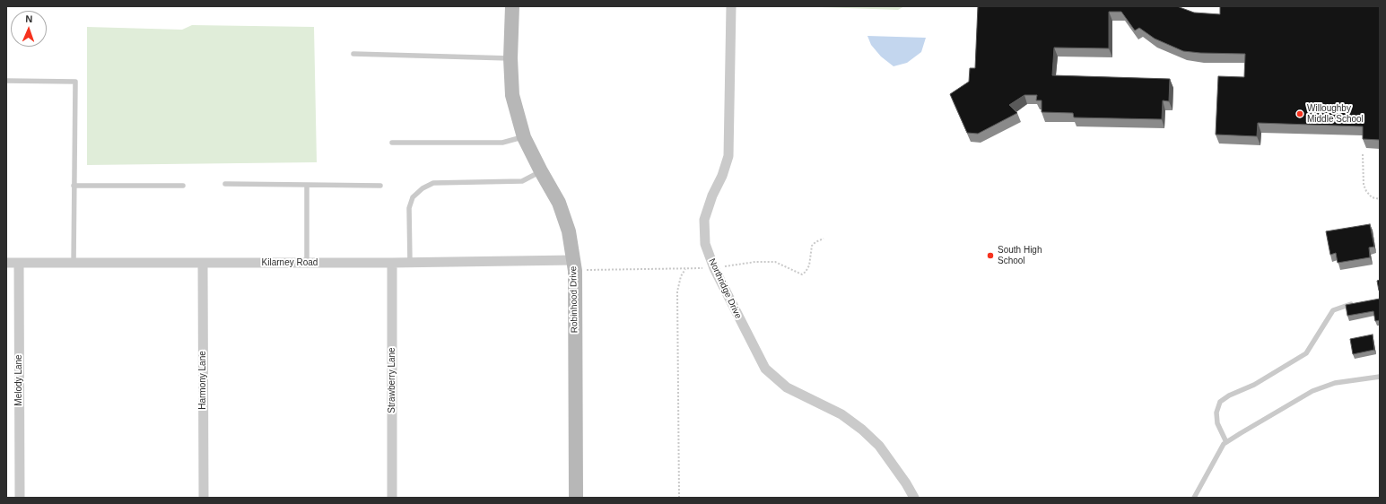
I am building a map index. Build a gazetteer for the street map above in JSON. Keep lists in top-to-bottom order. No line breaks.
{"streets":{"street":["Kilarney Road","Northridge Drive","Robinhood Drive","Melody Lane","Harmony Lane","Strawberry Lane"]},"crossings":[["Kilarney Road","Robinhood Drive"],["Kilarney Road","Melody Lane"],["Kilarney Road","Harmony Lane"],["Kilarney Road","Strawberry Lane"]],"places":["Willoughby Middle School","South High School"],"north":"top"}
